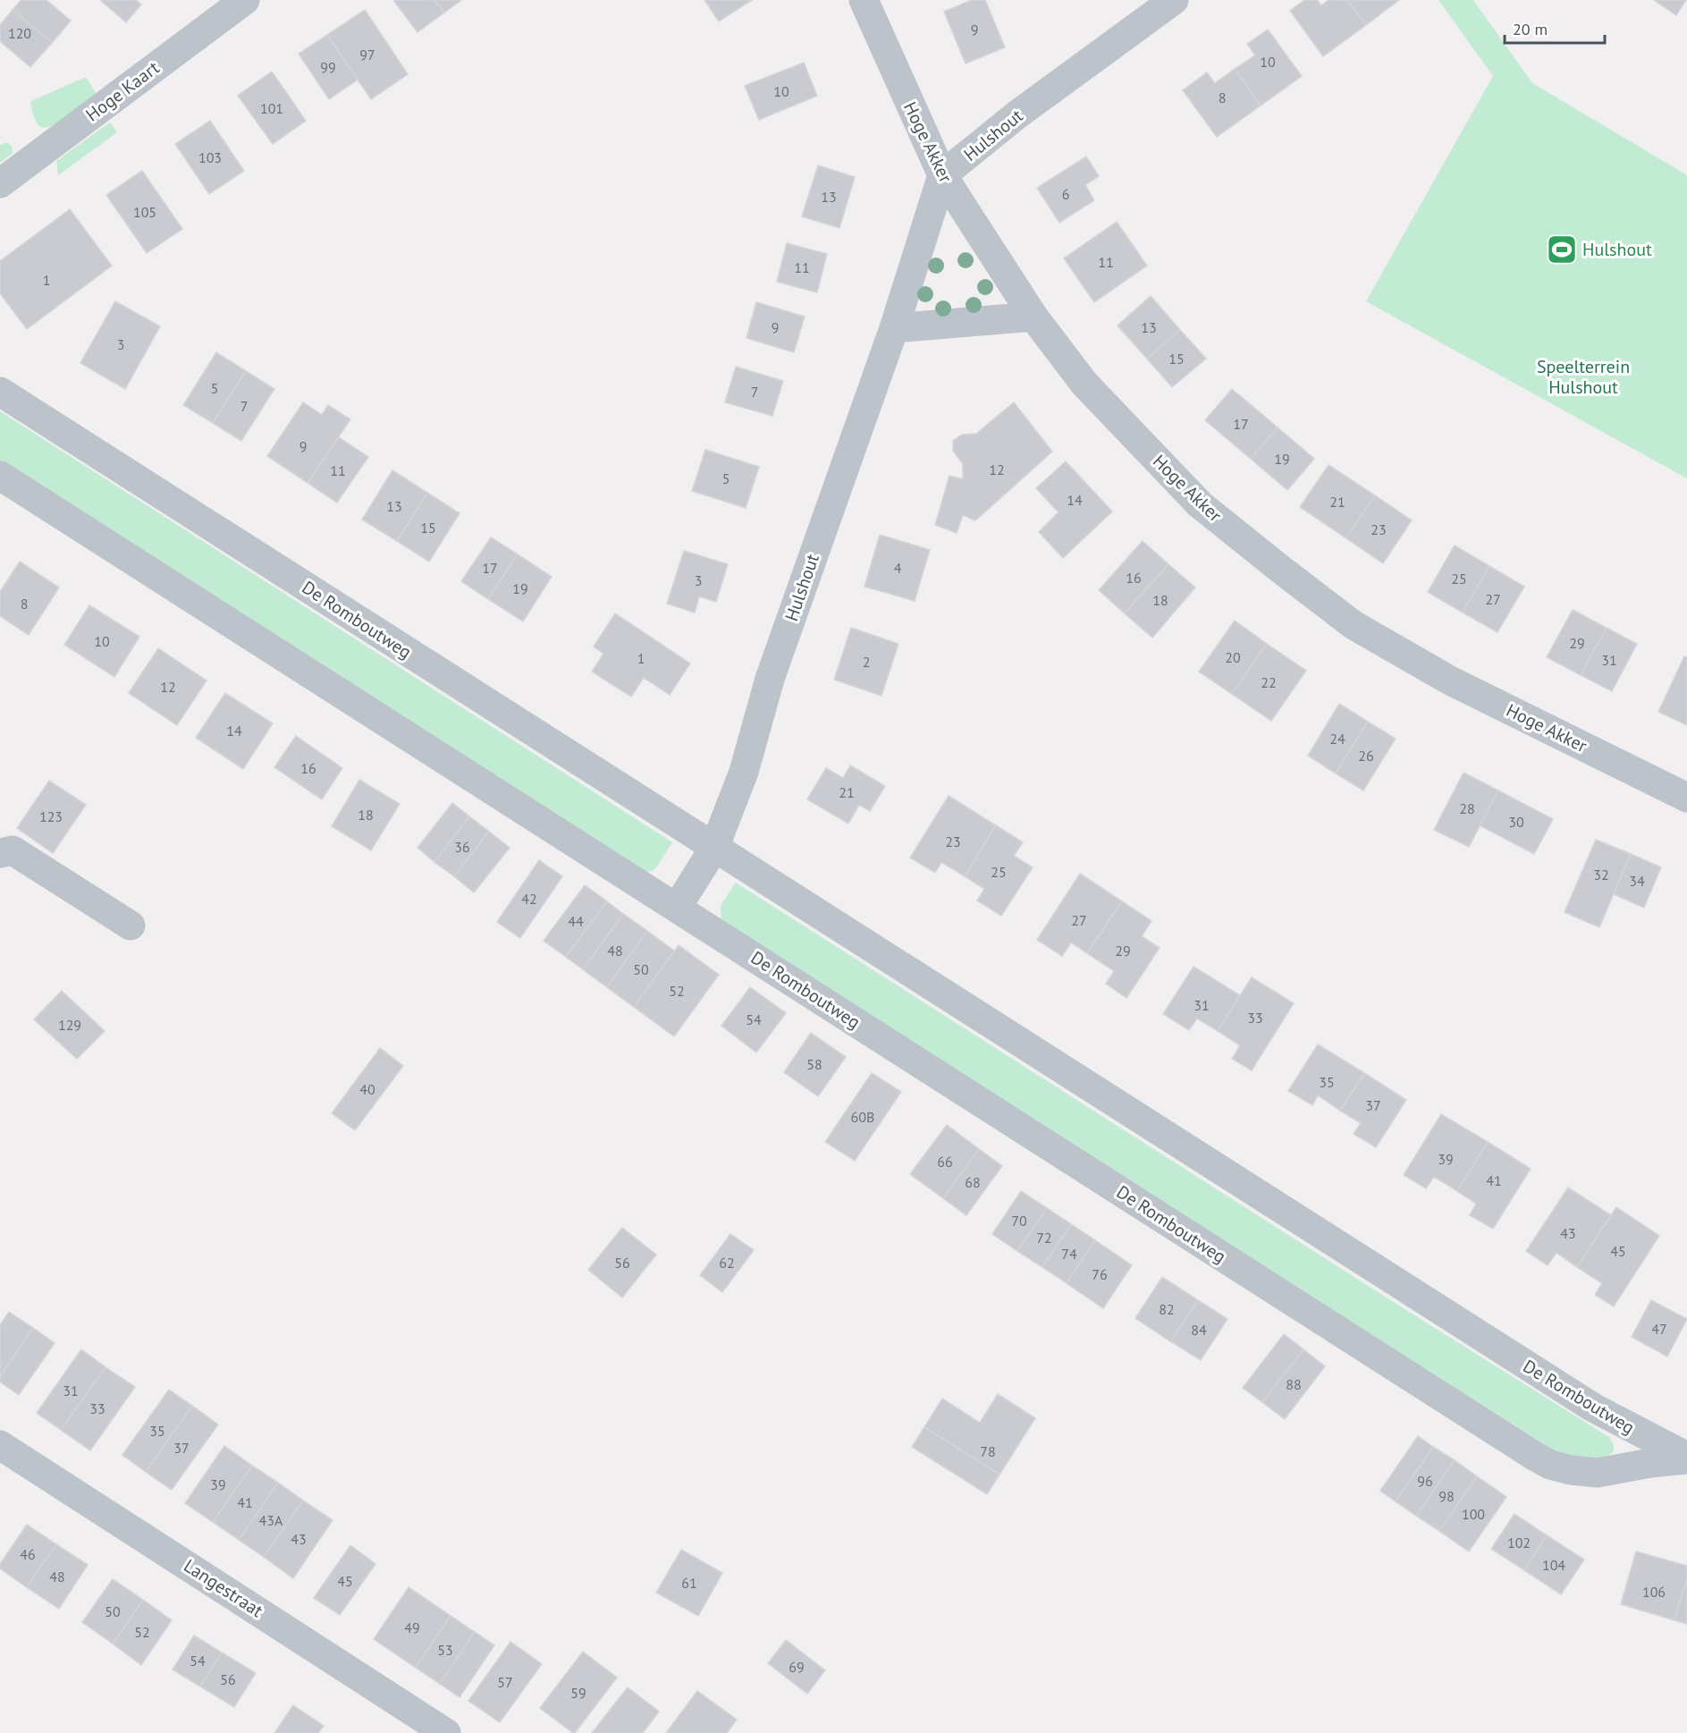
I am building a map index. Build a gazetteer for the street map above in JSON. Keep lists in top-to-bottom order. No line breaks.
{"streets":{"street":["Hoge Kaart","Hulshout","Hoge Akker","De Romboutweg","Langestraat"]},"crossings":[["Hulshout","Hoge Akker"],["Hulshout","De Romboutweg"]],"parks":["Speelterrein Hulshout"],"places":{"sports":["Hulshout"]},"house_numbers":["9","120","97","10","99","10","8","101","103","6","13","105","11","11","1","9","13","3","15","5","7","7","17","9","19","12","11","5","14","21","13","15","23","17","4","16","25","3","19","27","18","8","10","29","20","1","31","2","22","12","14","24","26","16","21","28","18","123","30","23","36","25","32","34","42","27","44","48","29","50","52","31","33","54","129","58","35","40","37","60B","39","66","41","68","70","43","72","45","74","56","62","76","82","47","84","88","31","33","35","37","78","96","39","98","41","100","43A","43","102","46","104","48","45","61","106","50","49","52","53","54","69","56","57","59"],"scale_bar":"20 m"}
